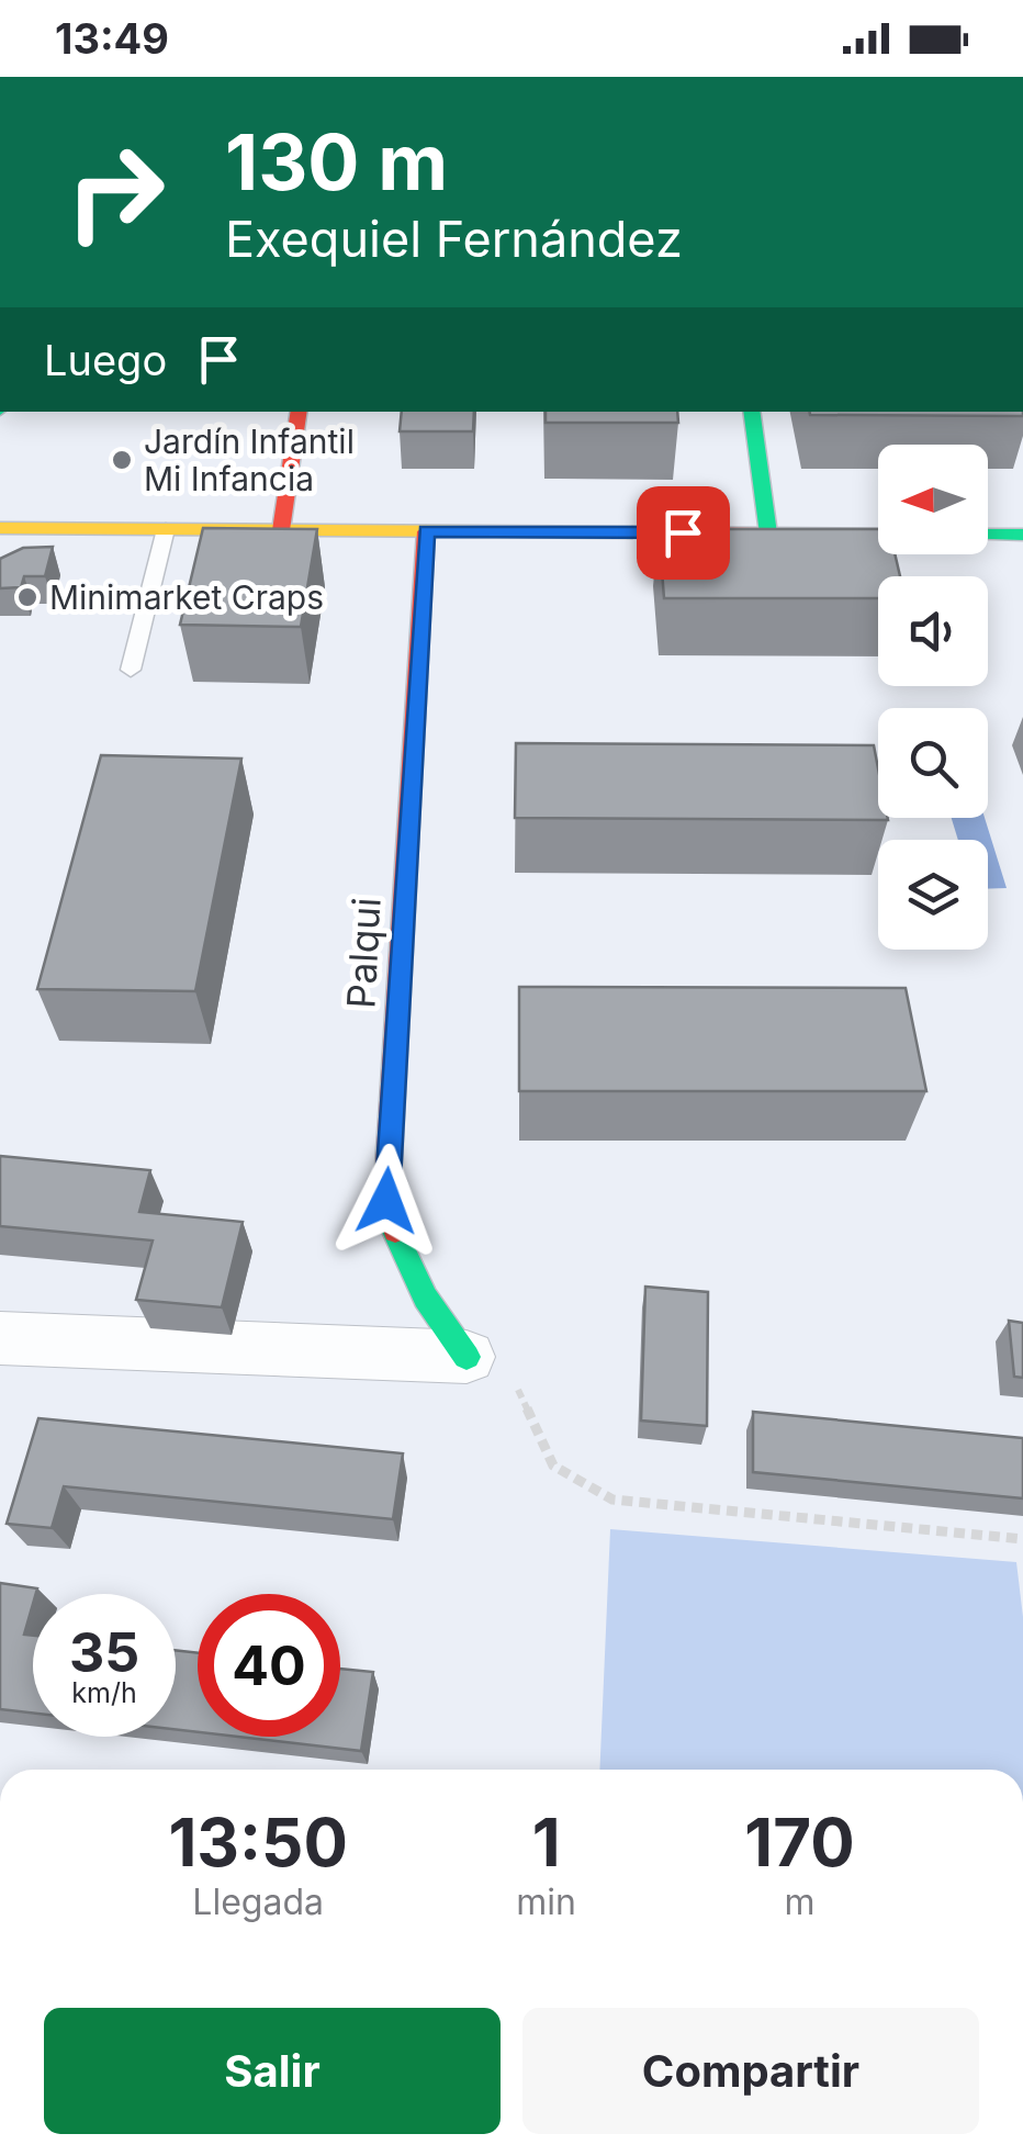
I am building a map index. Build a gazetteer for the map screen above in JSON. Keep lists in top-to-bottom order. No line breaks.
{"streets":{"street":["Palqui"]},"places":["Jardín Infantil Mi Infancia","Minimarket Craps"],"north":"left","page":{"status":"13:49","turn":["130 m","Exequiel Fernández"],"then":"Luego","speed":"35 km/h","limit":"40","eta":["13:50","Llegada","1","min","170","m"],"buttons":["Salir","Compartir"]}}
